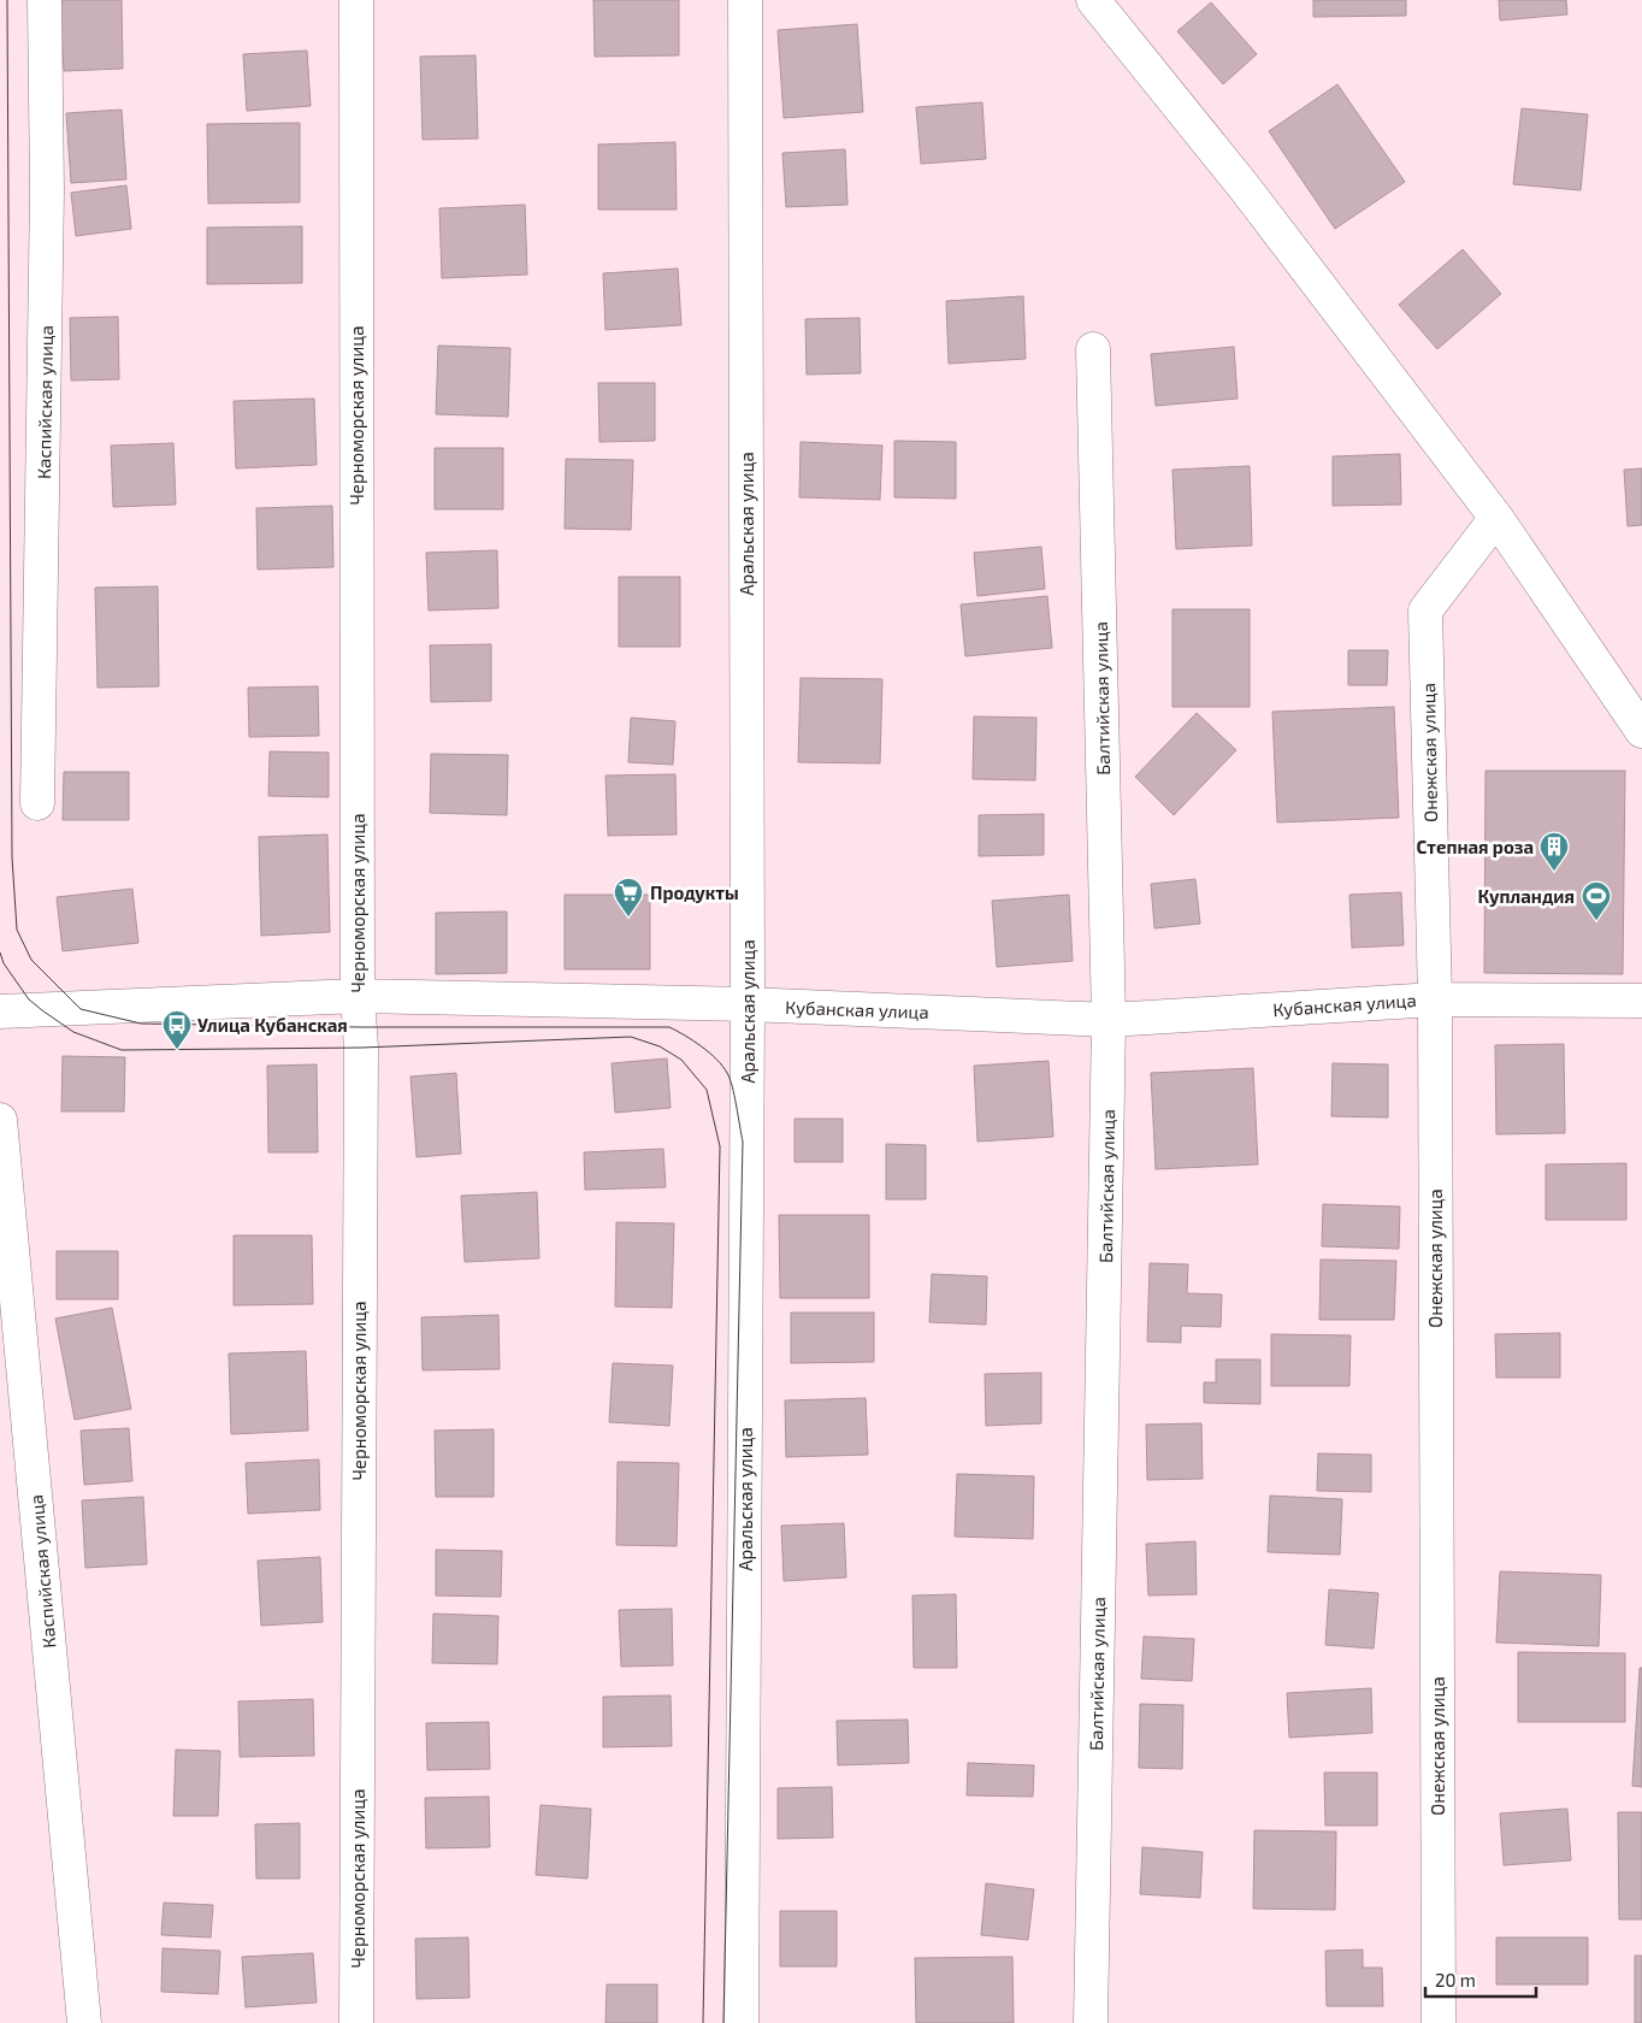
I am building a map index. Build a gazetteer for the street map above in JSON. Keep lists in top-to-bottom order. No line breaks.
{"streets":{"street":["Каспийская улица","Черноморская улица","Аральская улица","Балтийская улица","Онежская улица","Кубанская улица"]},"crossings":[["Черноморская улица","Кубанская улица"],["Аральская улица","Кубанская улица"],["Балтийская улица","Кубанская улица"],["Онежская улица","Кубанская улица"]],"places":{"building":["Степная роза"],"supermarket":["Продукты"],"sports":["Купландия"],"bus stop":["Улица Кубанская"]},"scale_bar":"20 m"}
